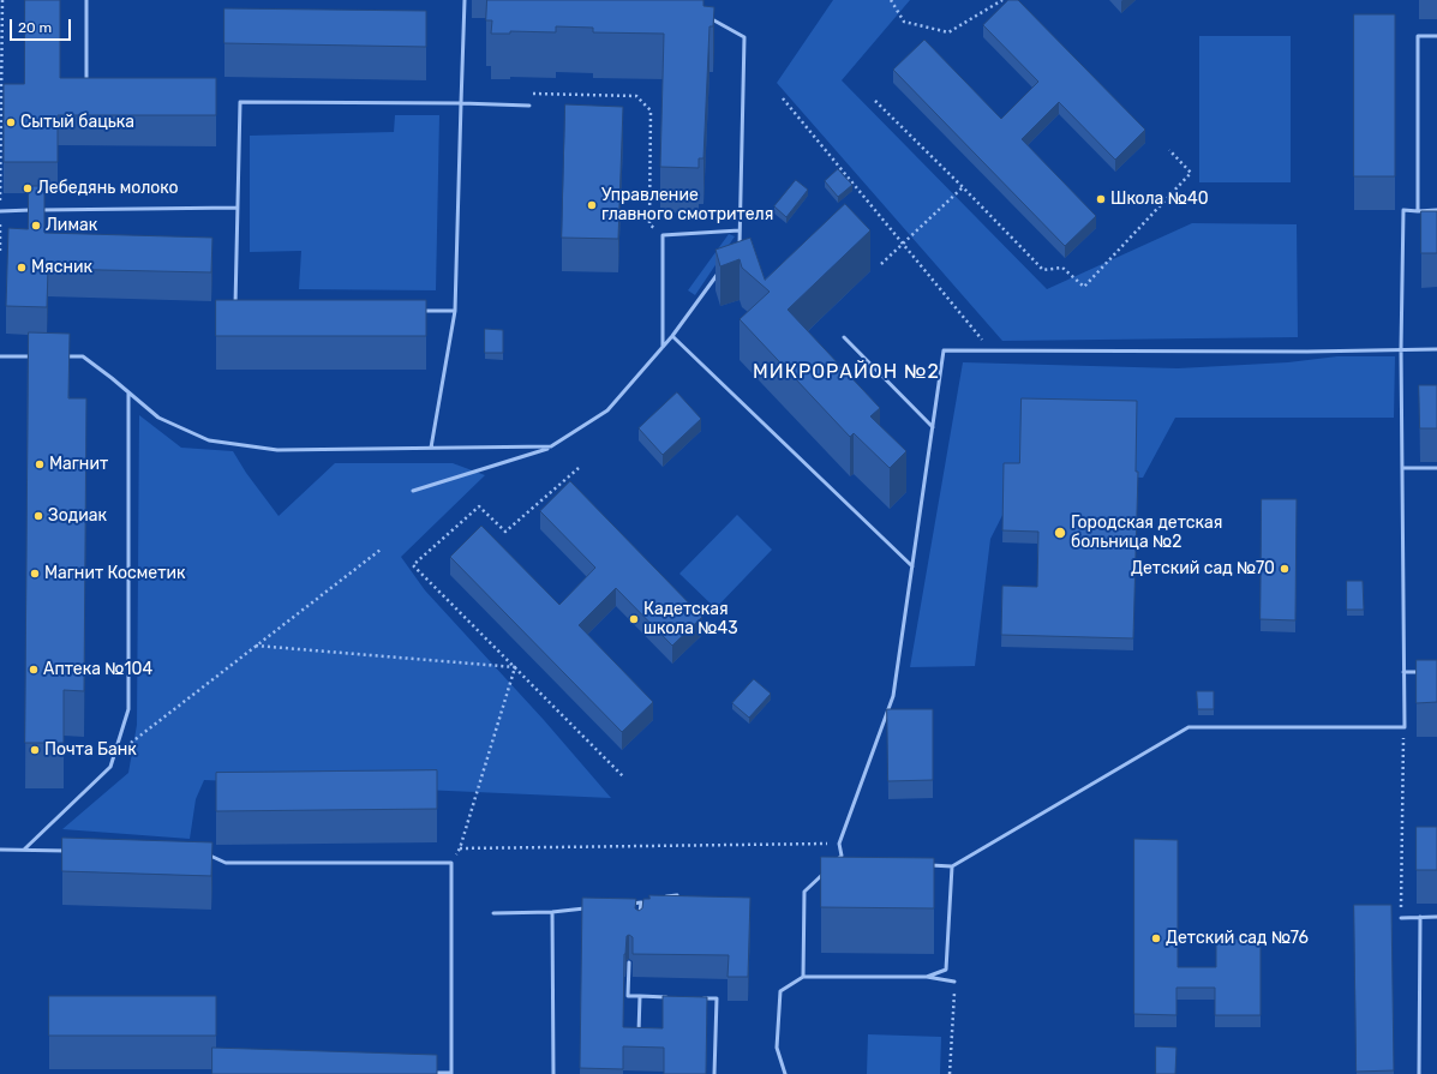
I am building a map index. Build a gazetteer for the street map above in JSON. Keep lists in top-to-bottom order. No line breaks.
{"districts":["МИКРОРАЙОН №2"],"places":["Сытый бацька","Лебедянь молоко","Школа №40","Управление главного смотрителя","Лимак","Мясник","Магнит","Зодиак","Городская детская больница №2","Детский сад №70","Магнит Косметик","Кадетская школа №43","Аптека №104","Почта Банк","Детский сад №76"],"scale_bar":"20 m"}
